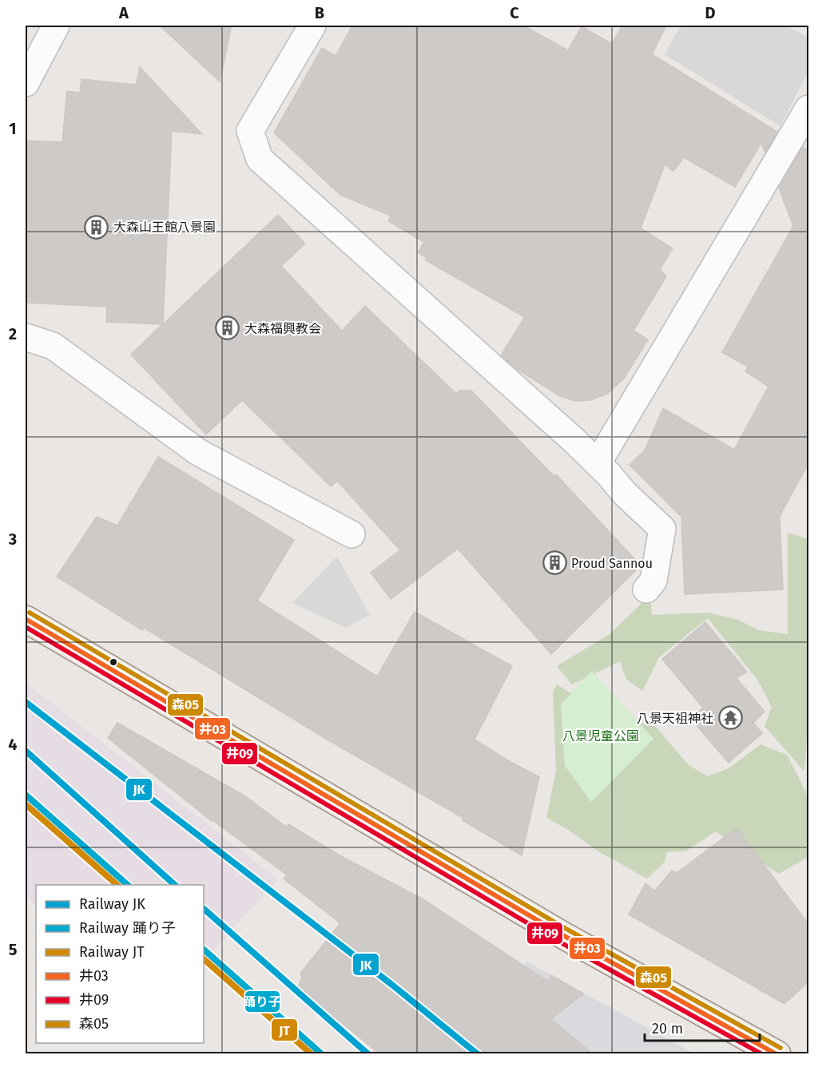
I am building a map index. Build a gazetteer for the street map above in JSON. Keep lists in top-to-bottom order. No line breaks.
{"parks":["八景児童公園"],"places":{"building":["大森山王館八景園","大森福興教会","Proud Sannou"],"temple":["八景天祖神社"]},"lines":["transit line 森05","transit line 井03","transit line 井09","rail line JK","rail line 踊り子","rail line JT"],"legend":["Railway JK","Railway 踊り子","Railway JT","井03","井09","森05"],"scale_bar":"20 m","grid":{"columns":["A","B","C","D"],"rows":["1","2","3","4","5"]}}
